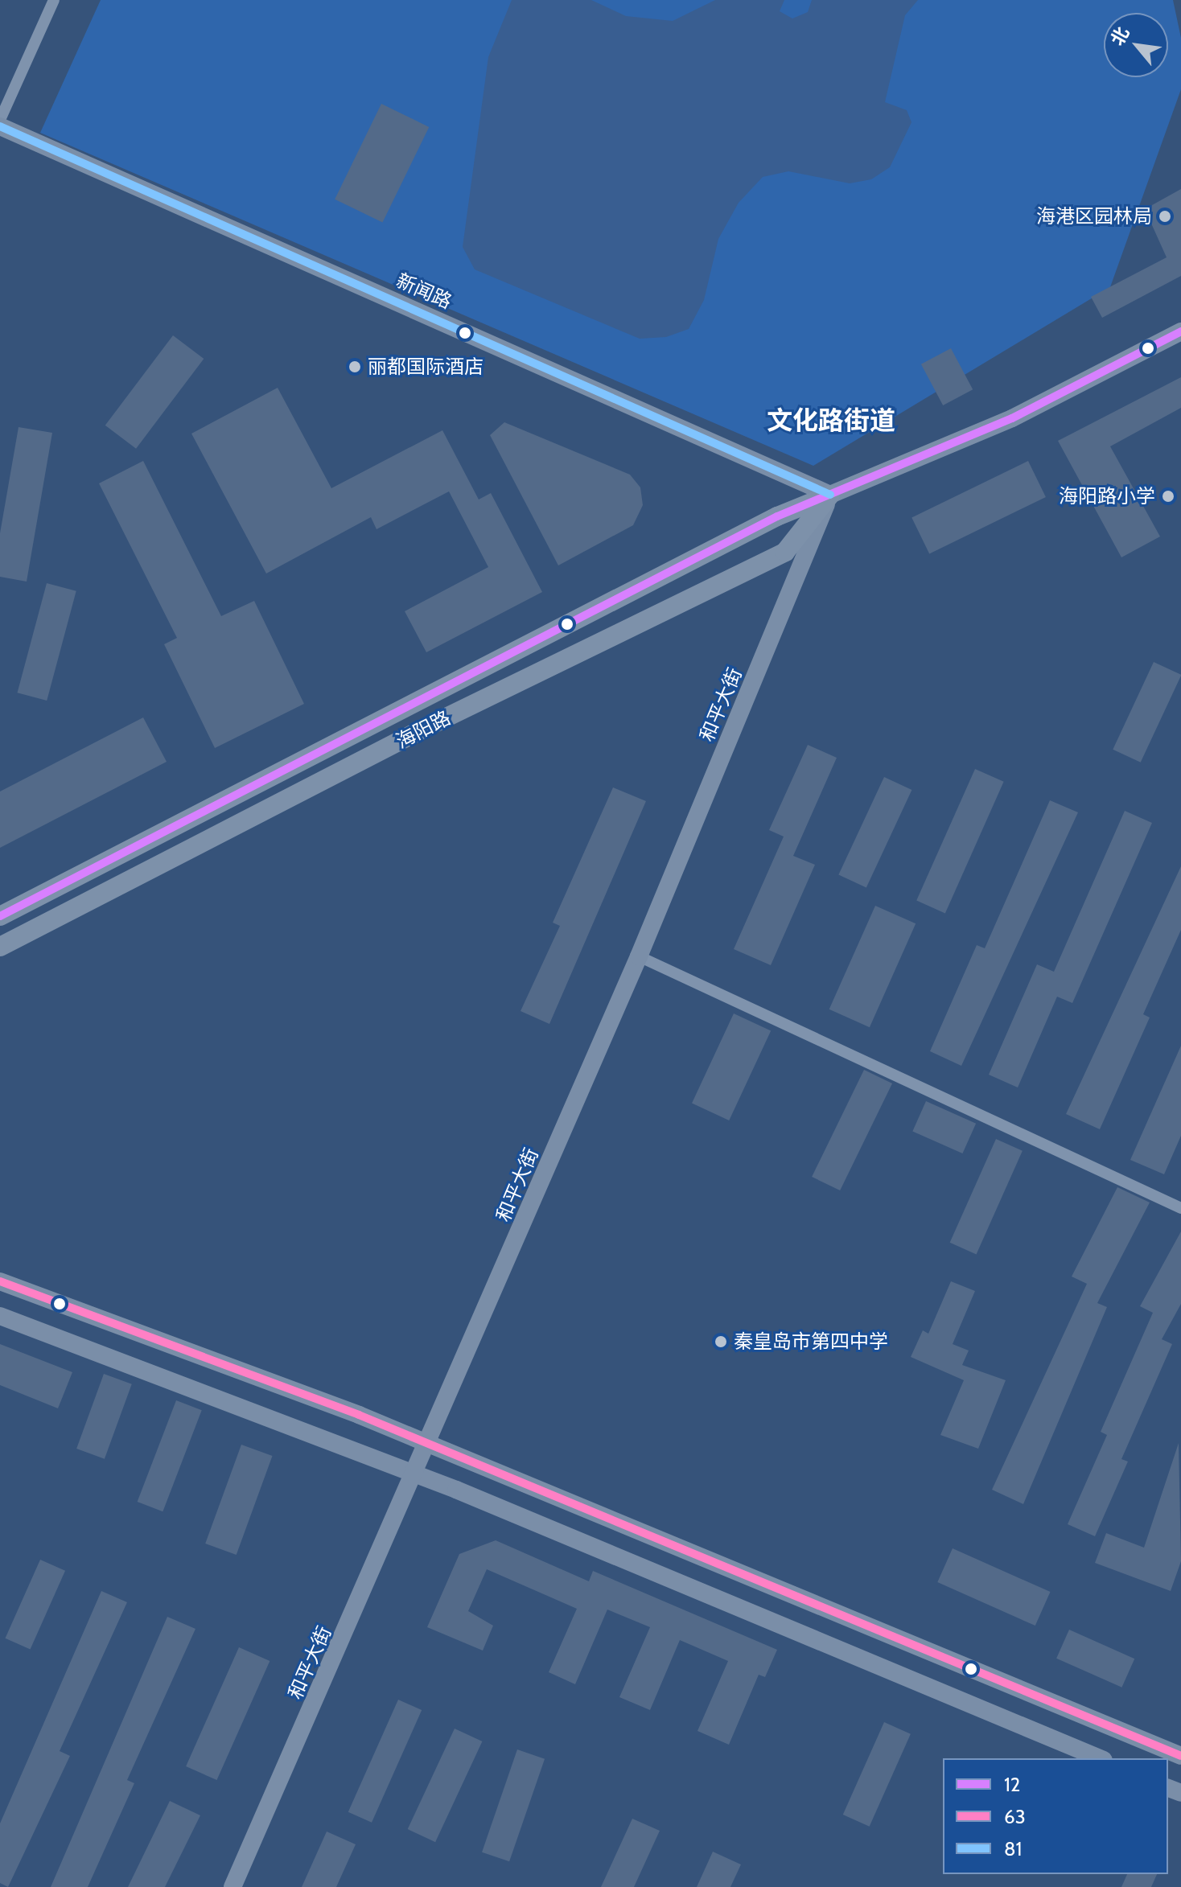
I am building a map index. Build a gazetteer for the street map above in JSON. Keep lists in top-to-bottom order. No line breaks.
{"streets":{"main road":["新闻路","和平大街","海阳路"]},"crossings":[["新闻路","和平大街"],["新闻路","海阳路"],["和平大街","海阳路"]],"districts":["文化路街道"],"places":["海港区园林局","丽都国际酒店","海阳路小学","秦皇岛市第四中学"],"lines":["transit line 81","transit line 12","transit line 63"],"legend":["12","63","81"],"north":"top left"}
